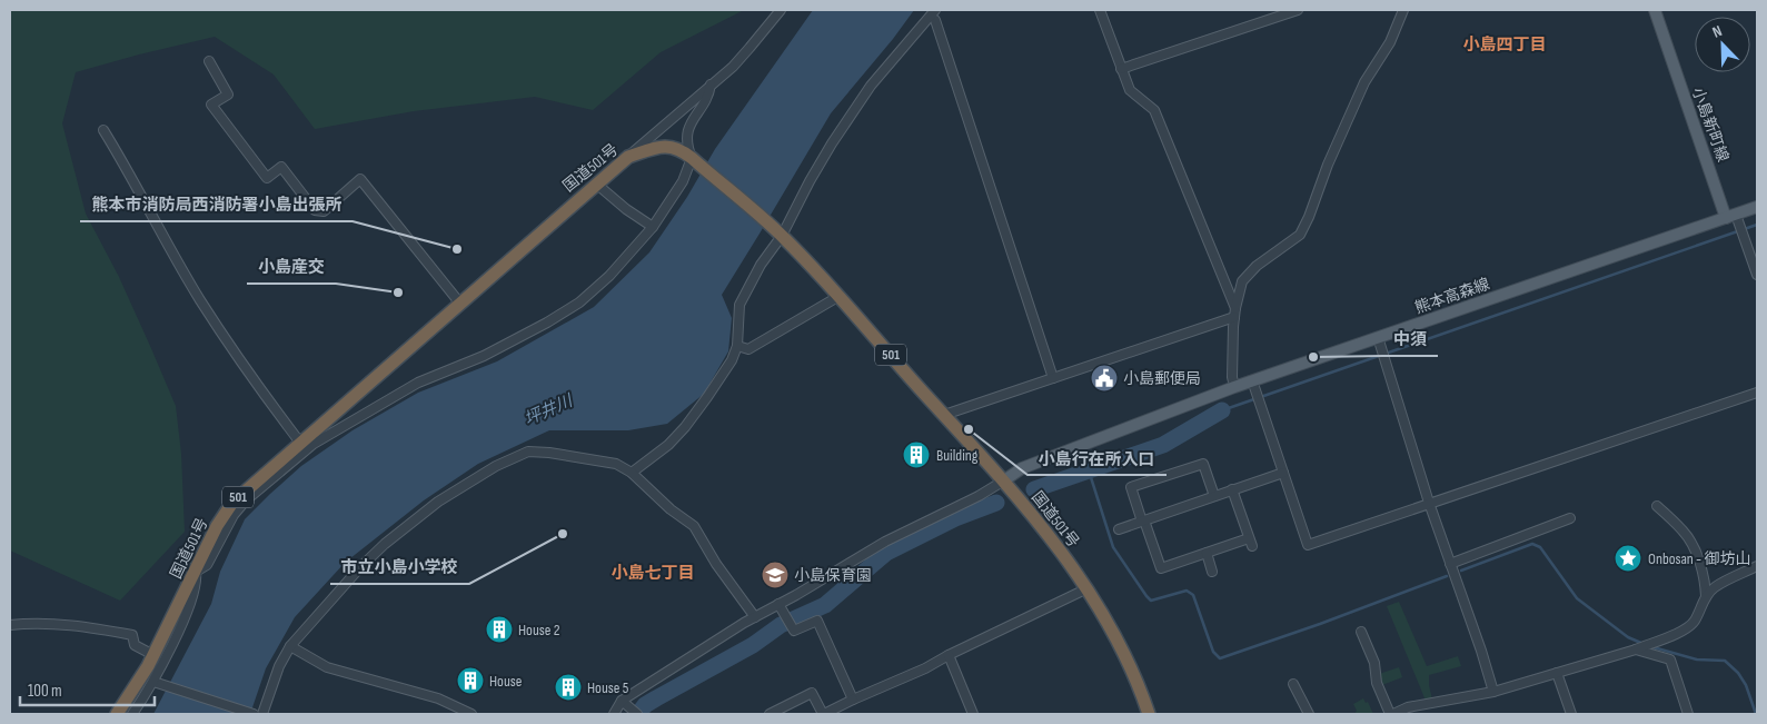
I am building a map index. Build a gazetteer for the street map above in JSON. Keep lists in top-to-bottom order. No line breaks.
{"streets":{"highway":["国道501号","501"],"main road":["小島新町線","熊本高森線"]},"crossings":[["小島新町線","熊本高森線"],["国道501号","熊本高森線"]],"districts":["小島四丁目","小島七丁目"],"water":["坪井川"],"places":{"other":["熊本市消防局西消防署小島出張所","小島産交","中須","小島行在所入口","市立小島小学校"],"public building":["小島郵便局"],"building":["Building","House 2","House","House 5"],"place":["Onbosan - 御坊山"],"school or university":["小島保育園"]},"scale_bar":"100 m","north":"top left"}
